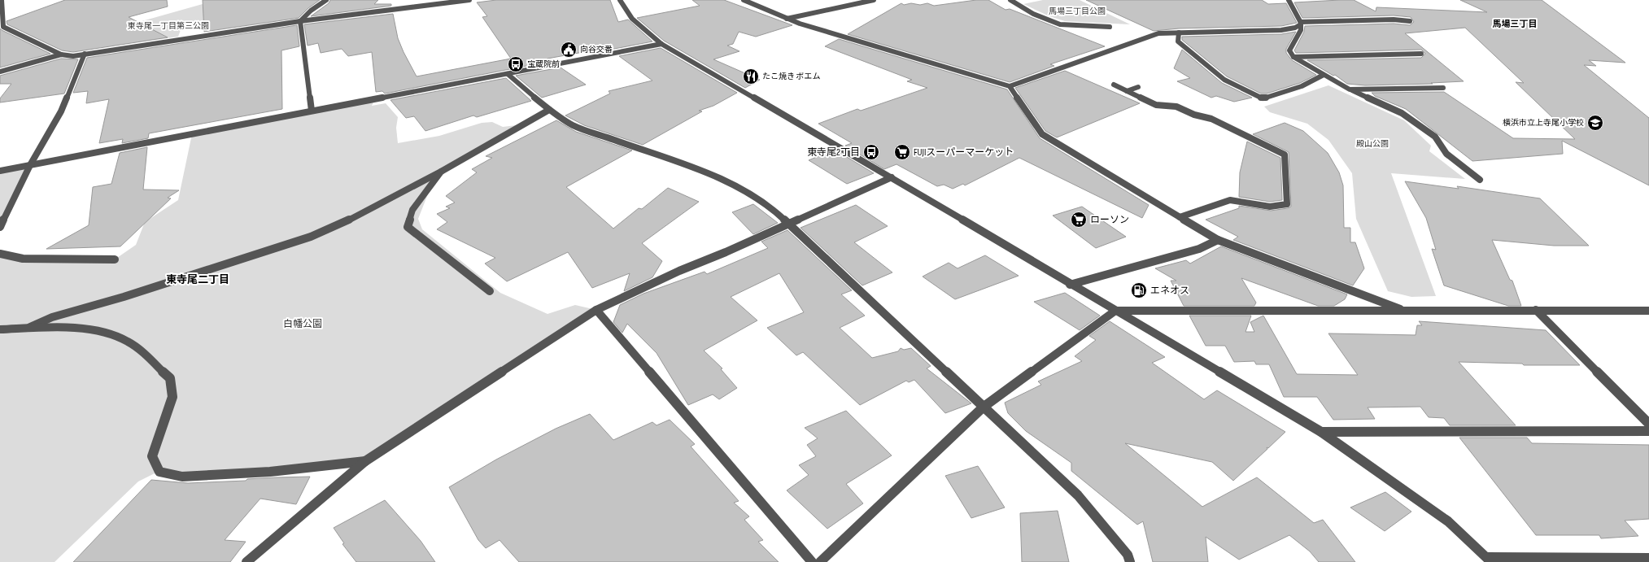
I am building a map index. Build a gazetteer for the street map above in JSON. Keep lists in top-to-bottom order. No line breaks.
{"districts":["馬場三丁目","東寺尾二丁目"],"parks":["馬場三丁目公園","東寺尾一丁目第三公園","殿山公園","白幡公園"],"places":{"public building":["向谷交番"],"bus stop":["宝蔵院前","東寺尾2丁目"],"restaurant":["たこ焼き ポエム"],"school or university":["横浜市立上寺尾小学校"],"supermarket":["FUJIスーパーマーケット","ローソン"],"fuel station":["エネオス"]}}
